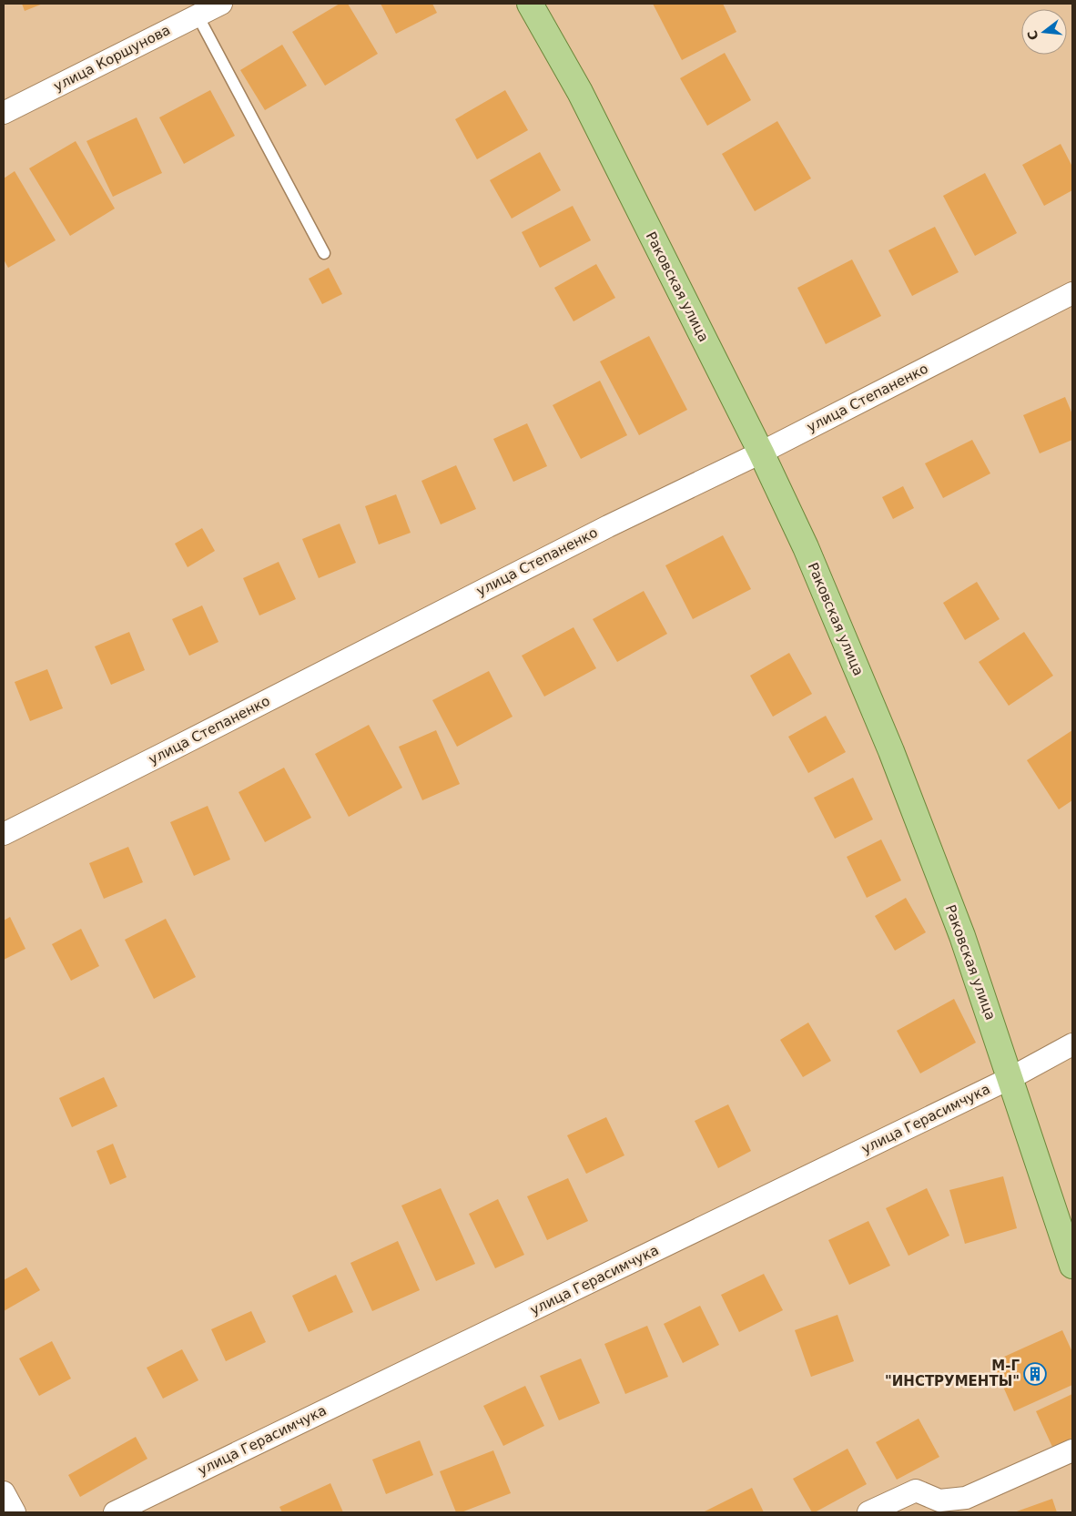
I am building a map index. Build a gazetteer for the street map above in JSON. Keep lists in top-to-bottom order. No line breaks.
{"streets":{"main road":["Раковская улица"],"street":["улица Коршунова","улица Степаненко","улица Герасимчука"]},"crossings":[["Раковская улица","улица Степаненко"],["Раковская улица","улица Герасимчука"]],"places":{"building":["М-Г \"ИНСТРУМЕНТЫ\""]},"north":"left"}
